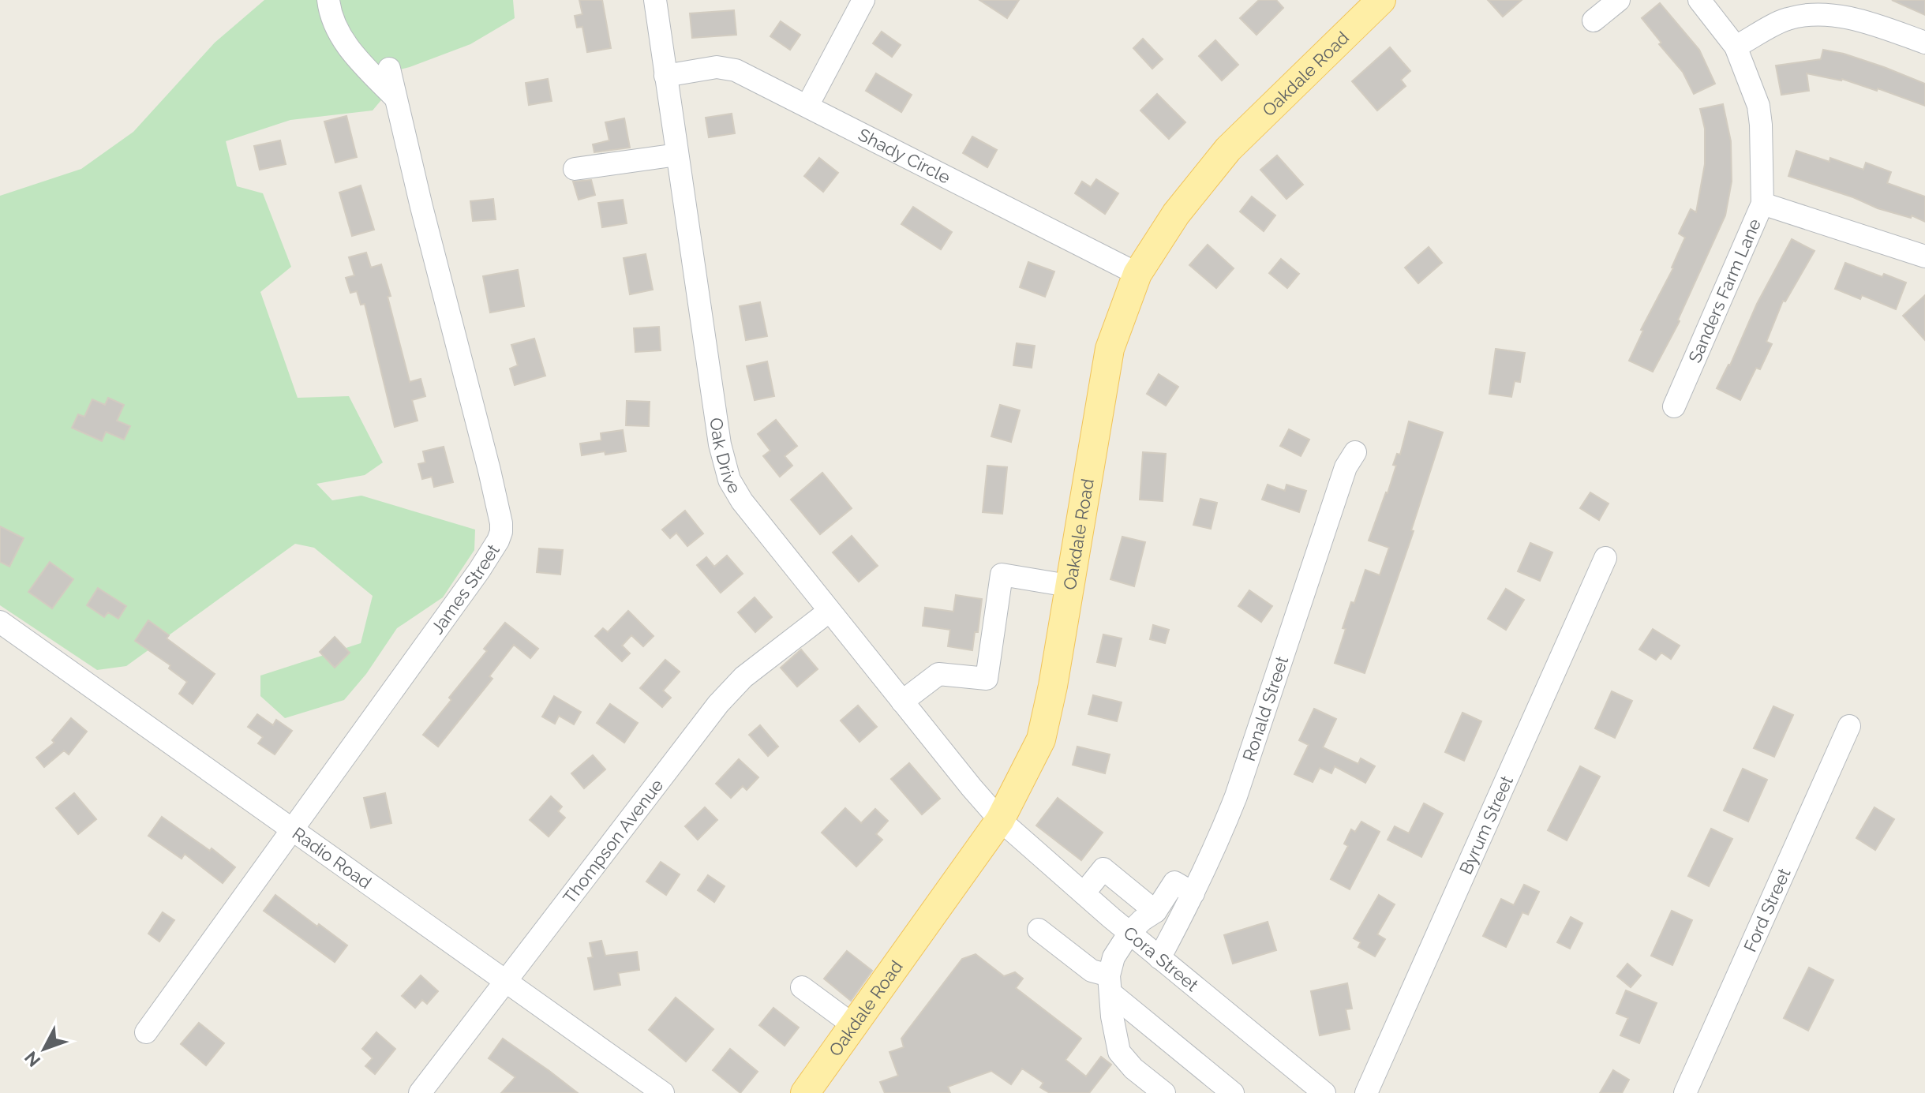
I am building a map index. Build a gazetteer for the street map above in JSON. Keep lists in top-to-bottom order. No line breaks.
{"streets":{"main road":["Oakdale Road"],"street":["Shady Circle","Sanders Farm Lane","Oak Drive","James Street","Ronald Street","Byrum Street","Thompson Avenue","Radio Road","Ford Street","Cora Street"]},"crossings":[["Oakdale Road","Shady Circle"],["Oakdale Road","Oak Drive"],["Oakdale Road","Cora Street"],["Shady Circle","Oak Drive"],["Oak Drive","Thompson Avenue"],["Oak Drive","Cora Street"],["James Street","Radio Road"],["Ronald Street","Cora Street"],["Thompson Avenue","Radio Road"]],"north":"bottom left"}
